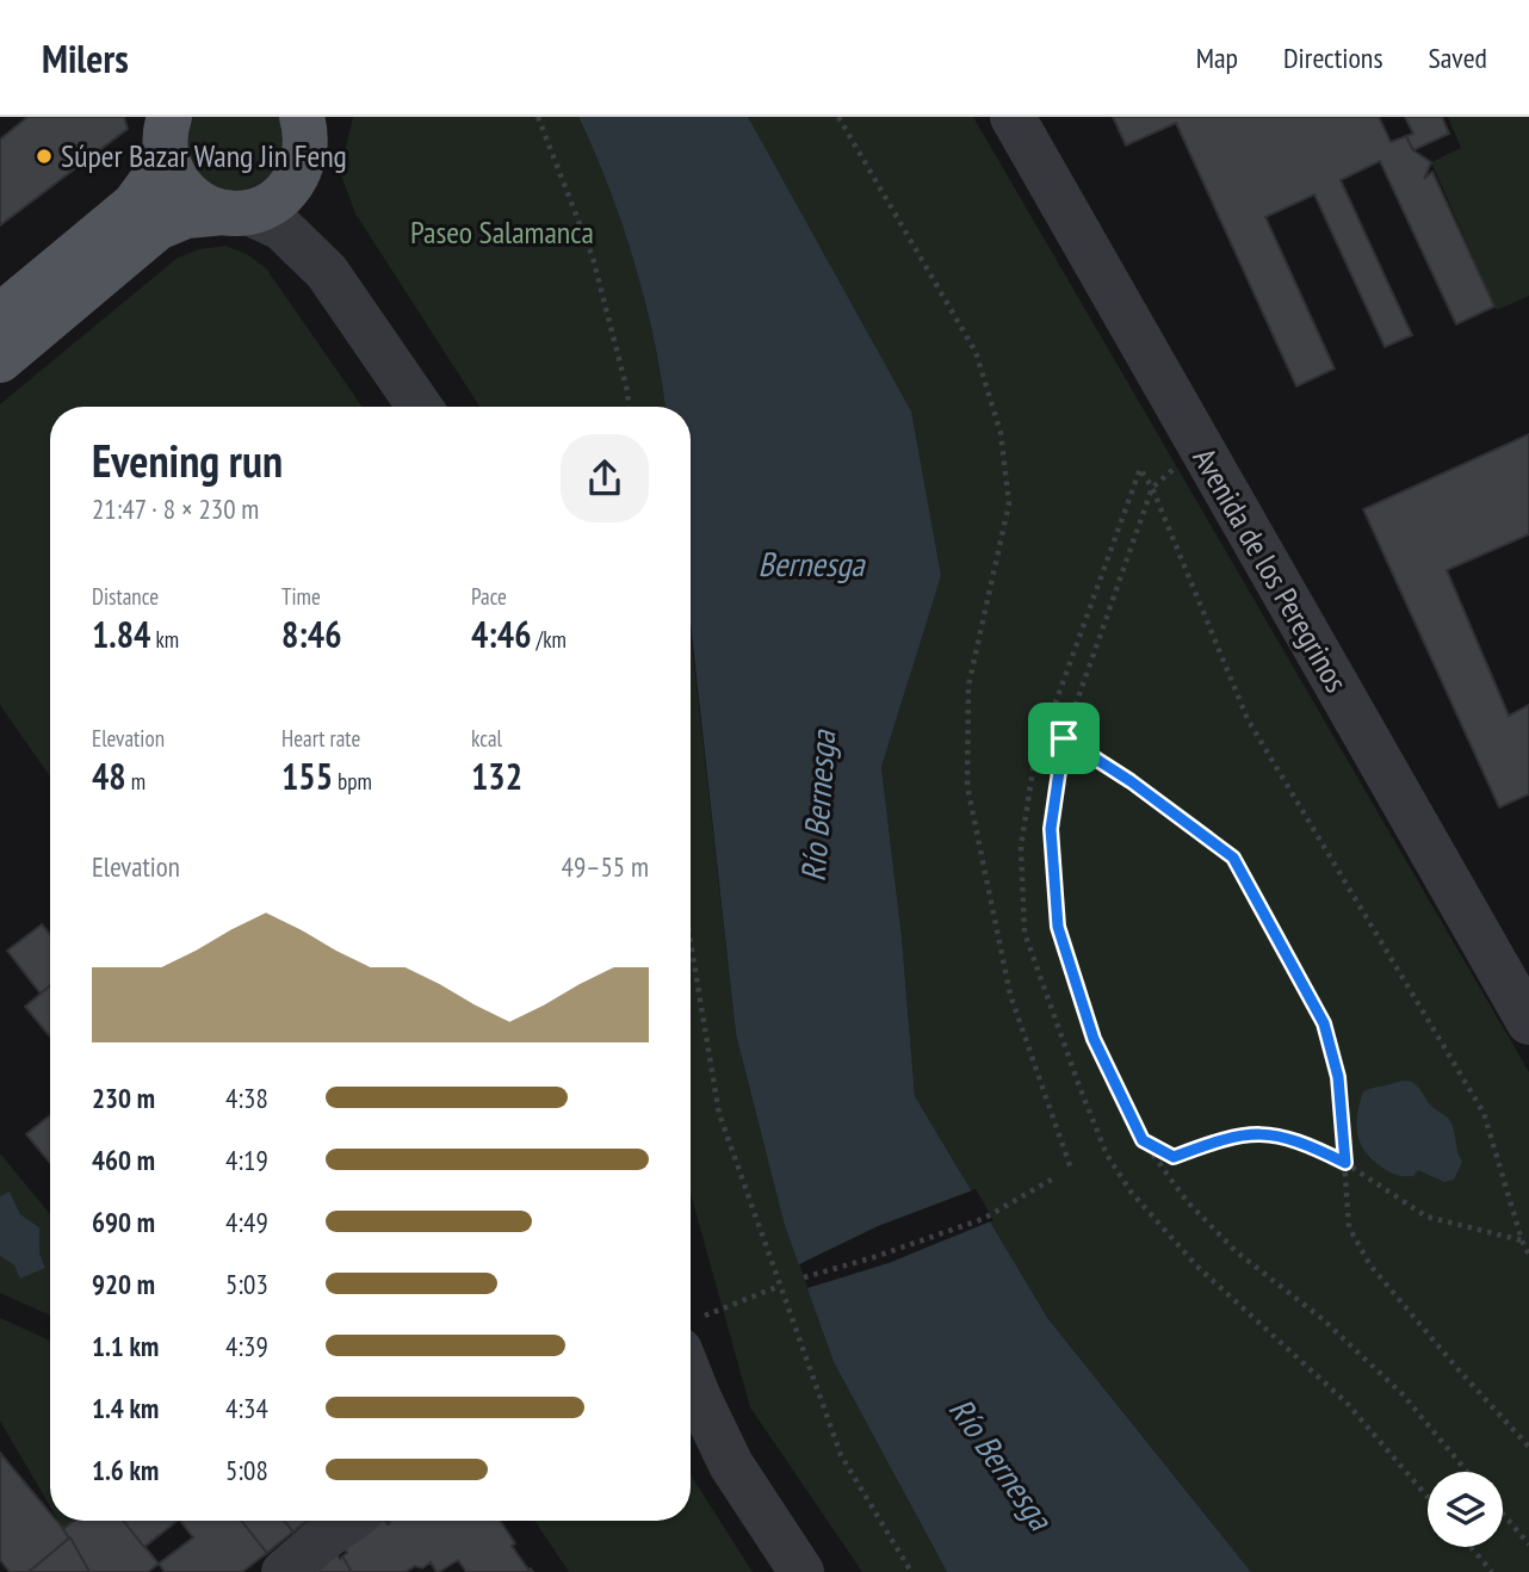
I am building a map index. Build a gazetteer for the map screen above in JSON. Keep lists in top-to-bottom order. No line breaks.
{"streets":{"street":["Avenida de los Peregrinos"]},"water":["Bernesga","Río Bernesga"],"parks":["Paseo Salamanca"],"places":["Súper Bazar Wang Jin Feng"],"page":{"header":"Milers","nav":["Map","Directions","Saved"],"heading":["Evening run","21:47 · 8 × 230 m"],"stats":[["Distance","1.84 km"],["Time","8:46"],["Pace","4:46 /km"],["Elevation","48 m"],["Heart rate","155 bpm"],["kcal","132"]],"chart":["Elevation","49–55 m"],"list":[{"name":"230 m","note":"4:38"},{"name":"460 m","note":"4:19"},{"name":"690 m","note":"4:49"},{"name":"920 m","note":"5:03"},{"name":"1.1 km","note":"4:39"},{"name":"1.4 km","note":"4:34"},{"name":"1.6 km","note":"5:08"}]}}
